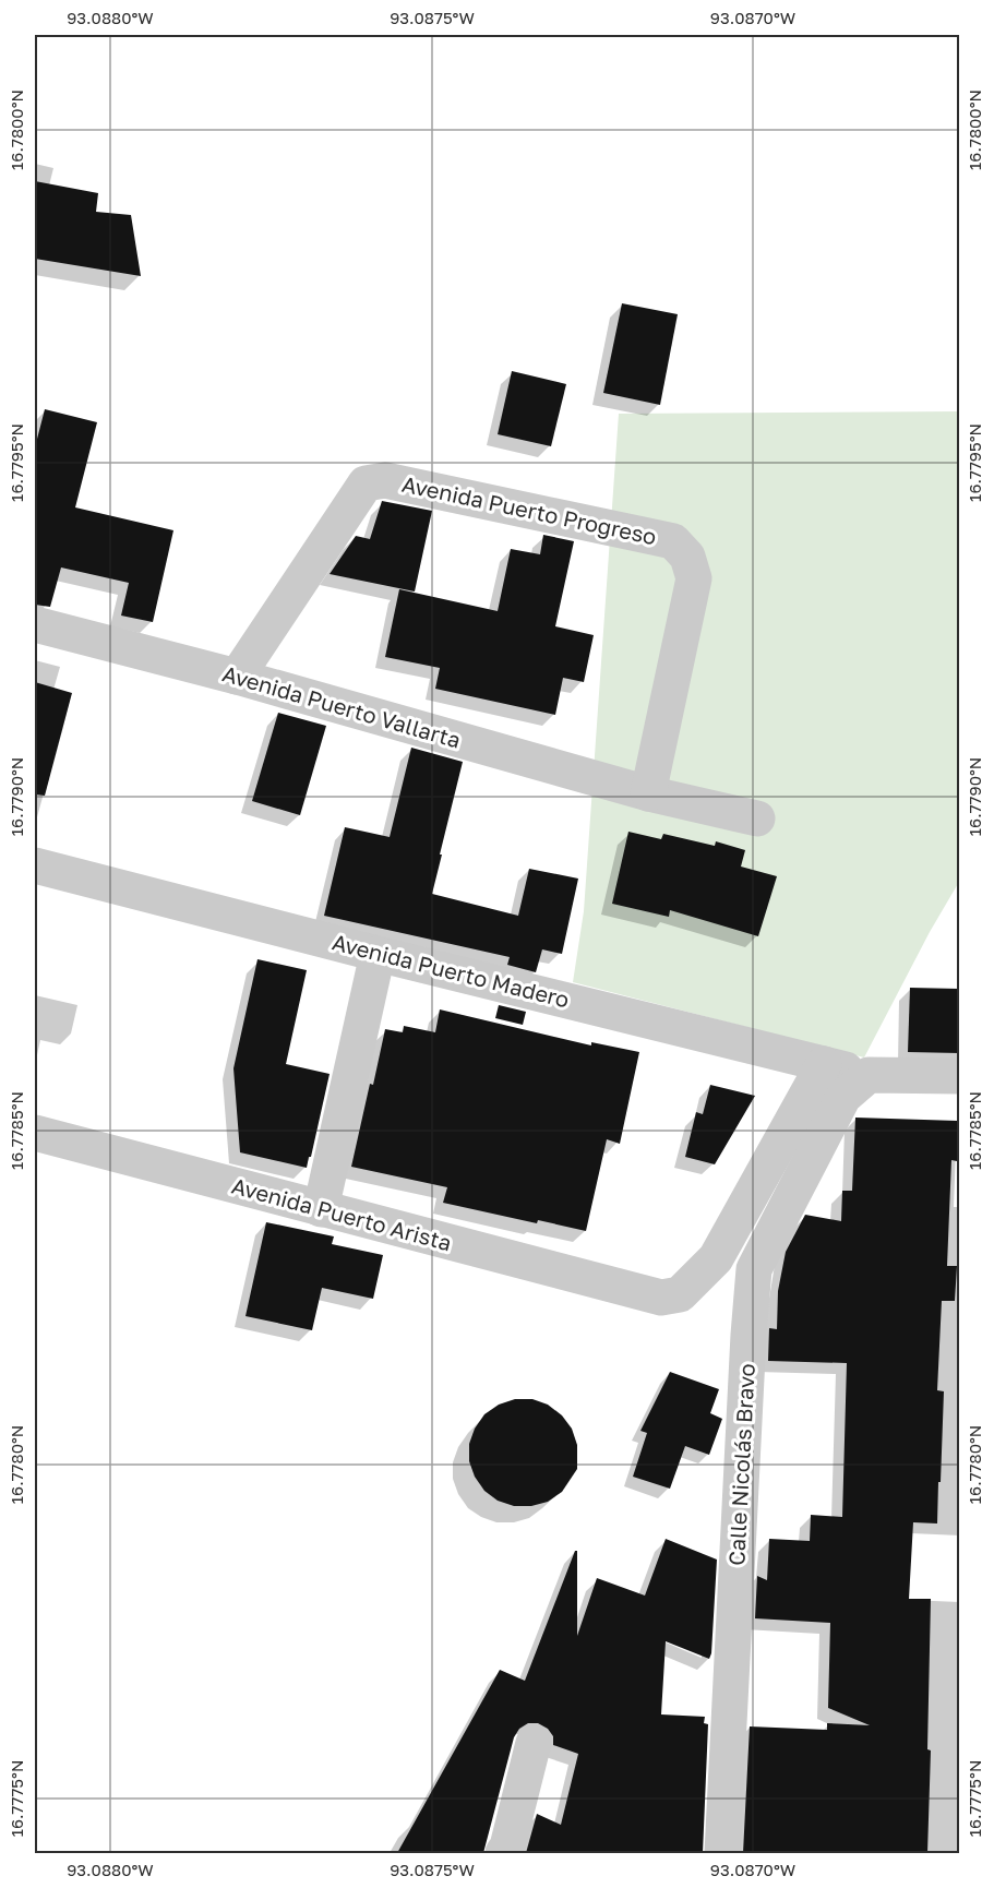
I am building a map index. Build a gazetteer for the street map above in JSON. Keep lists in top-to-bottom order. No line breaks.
{"streets":{"street":["Avenida Puerto Progreso","Avenida Puerto Vallarta","Avenida Puerto Madero","Avenida Puerto Arista","Calle Nicolás Bravo"]},"crossings":[["Avenida Puerto Progreso","Avenida Puerto Vallarta"],["Avenida Puerto Madero","Avenida Puerto Arista"],["Avenida Puerto Madero","Calle Nicolás Bravo"]],"coordinates":["93.0880°W","93.0875°W","93.0870°W","16.7800°N","16.7795°N","16.7790°N","16.7785°N","16.7780°N","16.7775°N"]}
